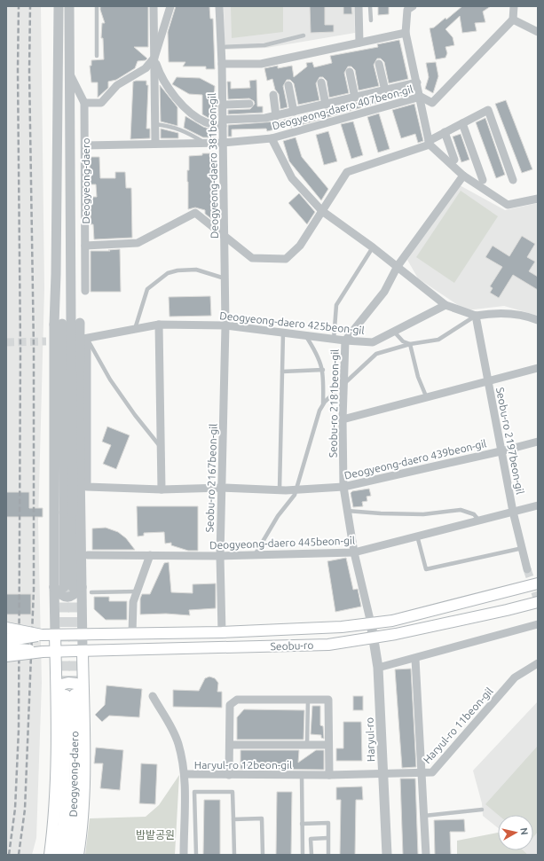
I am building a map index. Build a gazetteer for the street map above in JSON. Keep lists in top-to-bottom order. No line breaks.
{"streets":{"main road":["Deogyeong-daero","Seobu-ro"],"street":["Deogyeong-daero 407beon-gil","Deogyeong-daero 381beon-gil","Deogyeong-daero 425beon-gil","Seobu-ro 2181beon-gil","Seobu-ro 2197beon-gil","Deogyeong-daero 439beon-gil","Seobu-ro 2167beon-gil","Deogyeong-daero 445beon-gil","Haryul-ro 11beon-gil","Haryul-ro","Haryul-ro 12beon-gil"]},"crossings":[["Deogyeong-daero 407beon-gil","Deogyeong-daero 381beon-gil"],["Deogyeong-daero 407beon-gil","Deogyeong-daero"],["Deogyeong-daero 381beon-gil","Deogyeong-daero 425beon-gil"],["Deogyeong-daero 381beon-gil","Seobu-ro 2167beon-gil"],["Deogyeong-daero 425beon-gil","Seobu-ro 2181beon-gil"],["Deogyeong-daero 425beon-gil","Deogyeong-daero 439beon-gil"],["Deogyeong-daero 425beon-gil","Seobu-ro 2167beon-gil"],["Seobu-ro 2181beon-gil","Deogyeong-daero 439beon-gil"],["Seobu-ro 2181beon-gil","Deogyeong-daero 445beon-gil"],["Seobu-ro 2181beon-gil","Seobu-ro"],["Seobu-ro 2181beon-gil","Haryul-ro"],["Seobu-ro 2197beon-gil","Deogyeong-daero 439beon-gil"],["Seobu-ro 2197beon-gil","Deogyeong-daero 445beon-gil"],["Deogyeong-daero 439beon-gil","Seobu-ro 2167beon-gil"],["Seobu-ro 2167beon-gil","Deogyeong-daero 445beon-gil"],["Seobu-ro 2167beon-gil","Seobu-ro"],["Seobu-ro","Haryul-ro"],["Haryul-ro 11beon-gil","Haryul-ro"],["Haryul-ro 11beon-gil","Haryul-ro 12beon-gil"],["Haryul-ro","Haryul-ro 12beon-gil"]],"parks":["밤밭공원"],"north":"right"}
